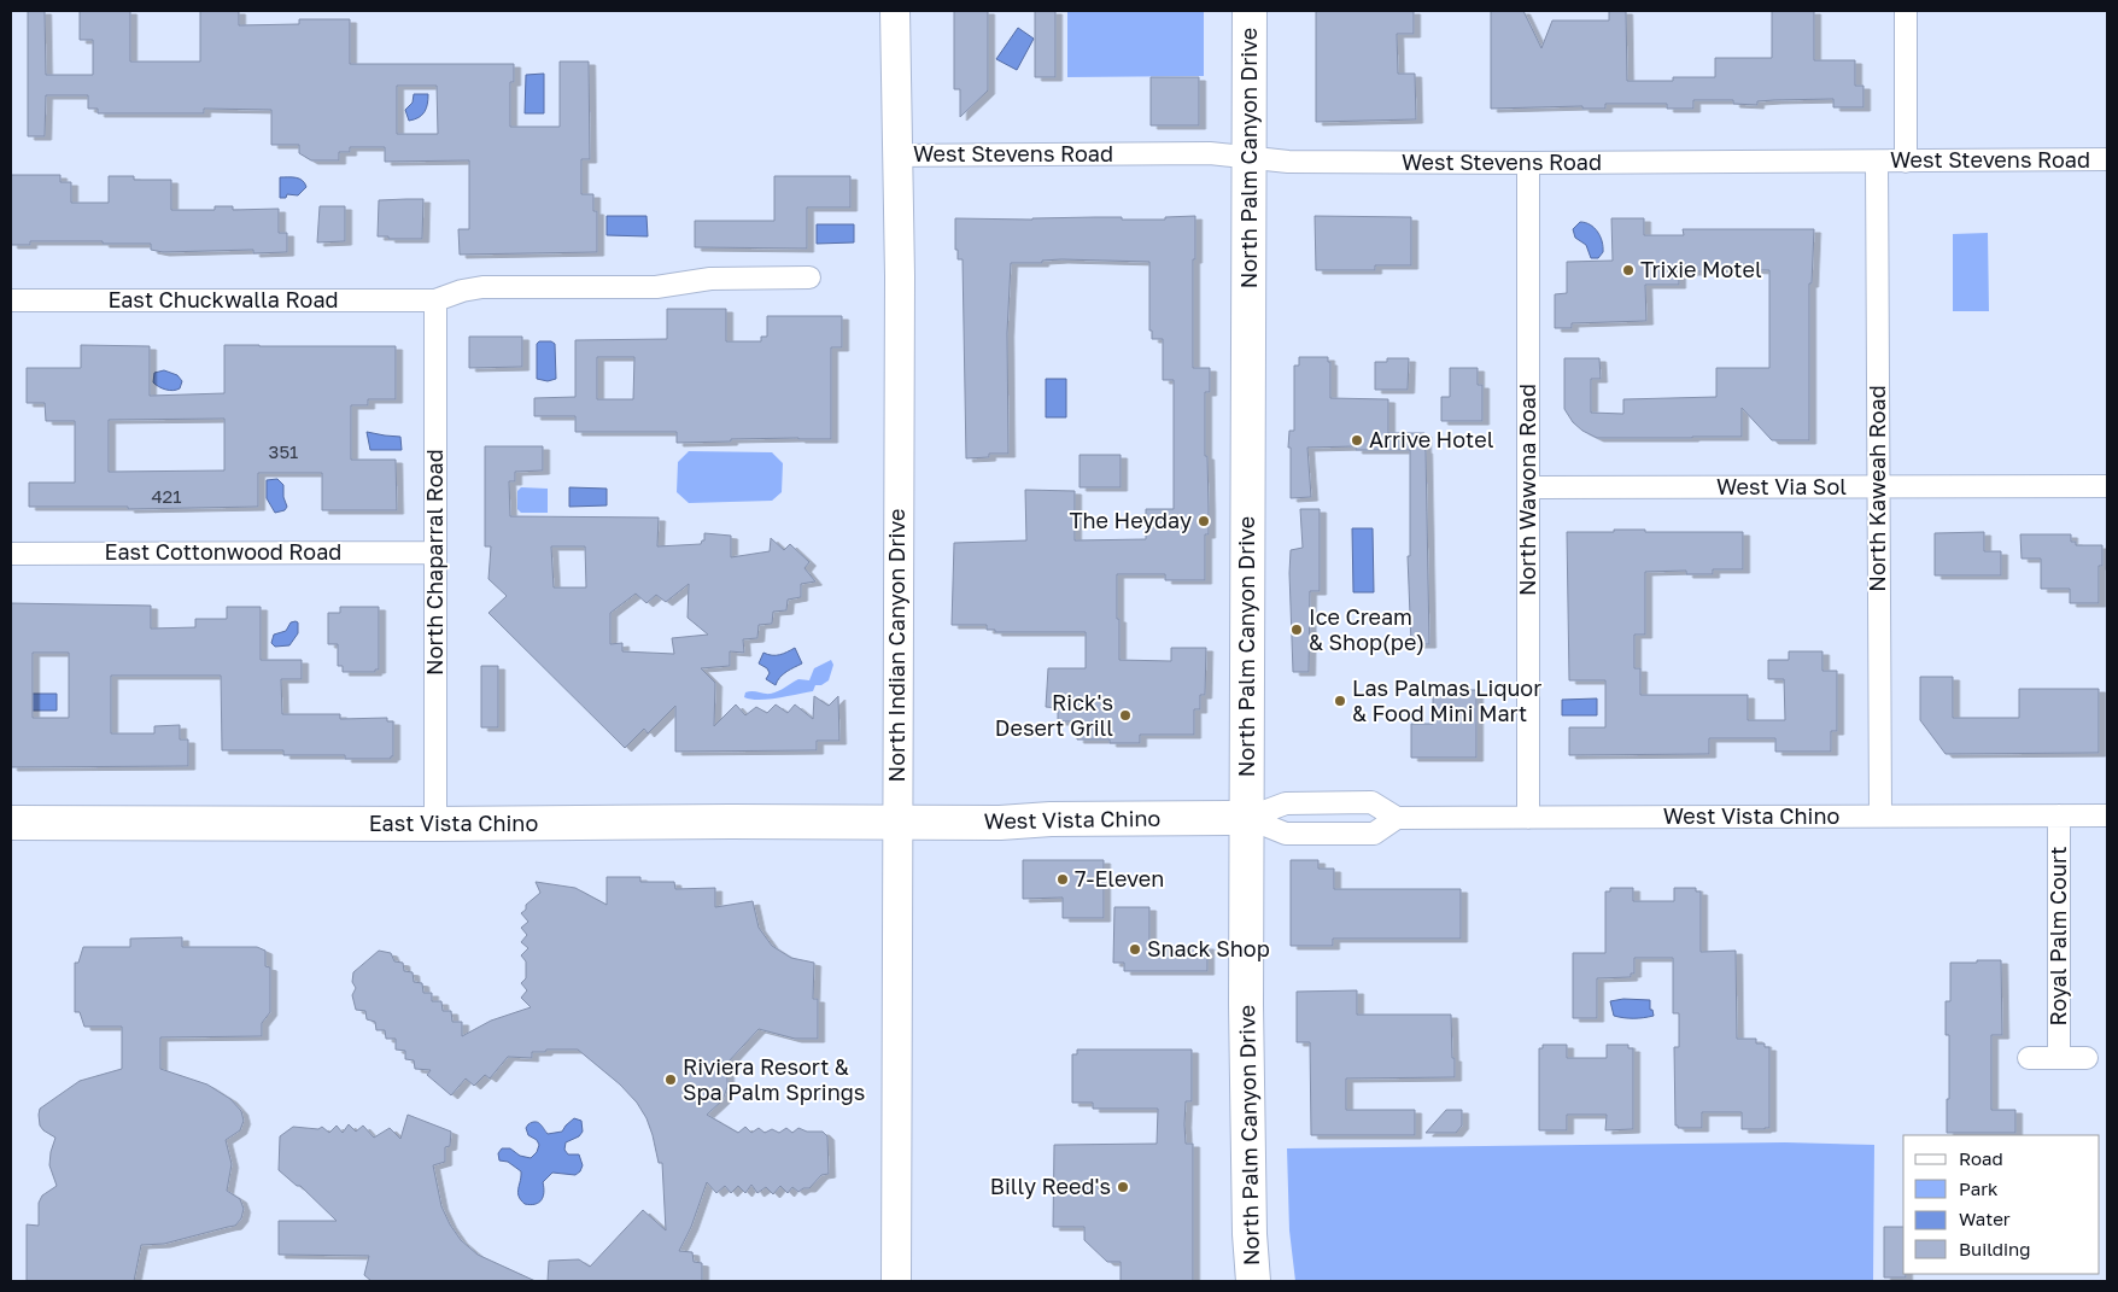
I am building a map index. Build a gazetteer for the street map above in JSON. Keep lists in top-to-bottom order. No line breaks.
{"streets":{"main road":["North Palm Canyon Drive","North Indian Canyon Drive","West Vista Chino","East Vista Chino"],"street":["West Stevens Road","East Chuckwalla Road","West Via Sol","North Kaweah Road","North Wawona Road","East Cottonwood Road","North Chaparral Road","Royal Palm Court"]},"crossings":[["West Stevens Road","North Palm Canyon Drive"],["West Stevens Road","North Kaweah Road"],["West Stevens Road","North Wawona Road"],["West Stevens Road","North Indian Canyon Drive"],["North Palm Canyon Drive","West Vista Chino"],["East Chuckwalla Road","North Chaparral Road"],["West Via Sol","North Kaweah Road"],["West Via Sol","North Wawona Road"],["North Kaweah Road","West Vista Chino"],["North Wawona Road","West Vista Chino"],["East Cottonwood Road","North Chaparral Road"],["North Chaparral Road","East Vista Chino"],["North Indian Canyon Drive","West Vista Chino"],["North Indian Canyon Drive","East Vista Chino"],["West Vista Chino","East Vista Chino"],["West Vista Chino","Royal Palm Court"]],"places":["Trixie Motel","Arrive Hotel","The Heyday","Ice Cream & Shop(pe)","Las Palmas Liquor & Food Mini Mart","Rick's Desert Grill","7-Eleven","Snack Shop","Riviera Resort & Spa Palm Springs","Billy Reed's"],"house_numbers":["351","421"],"legend":["Road","Park","Water","Building"]}
